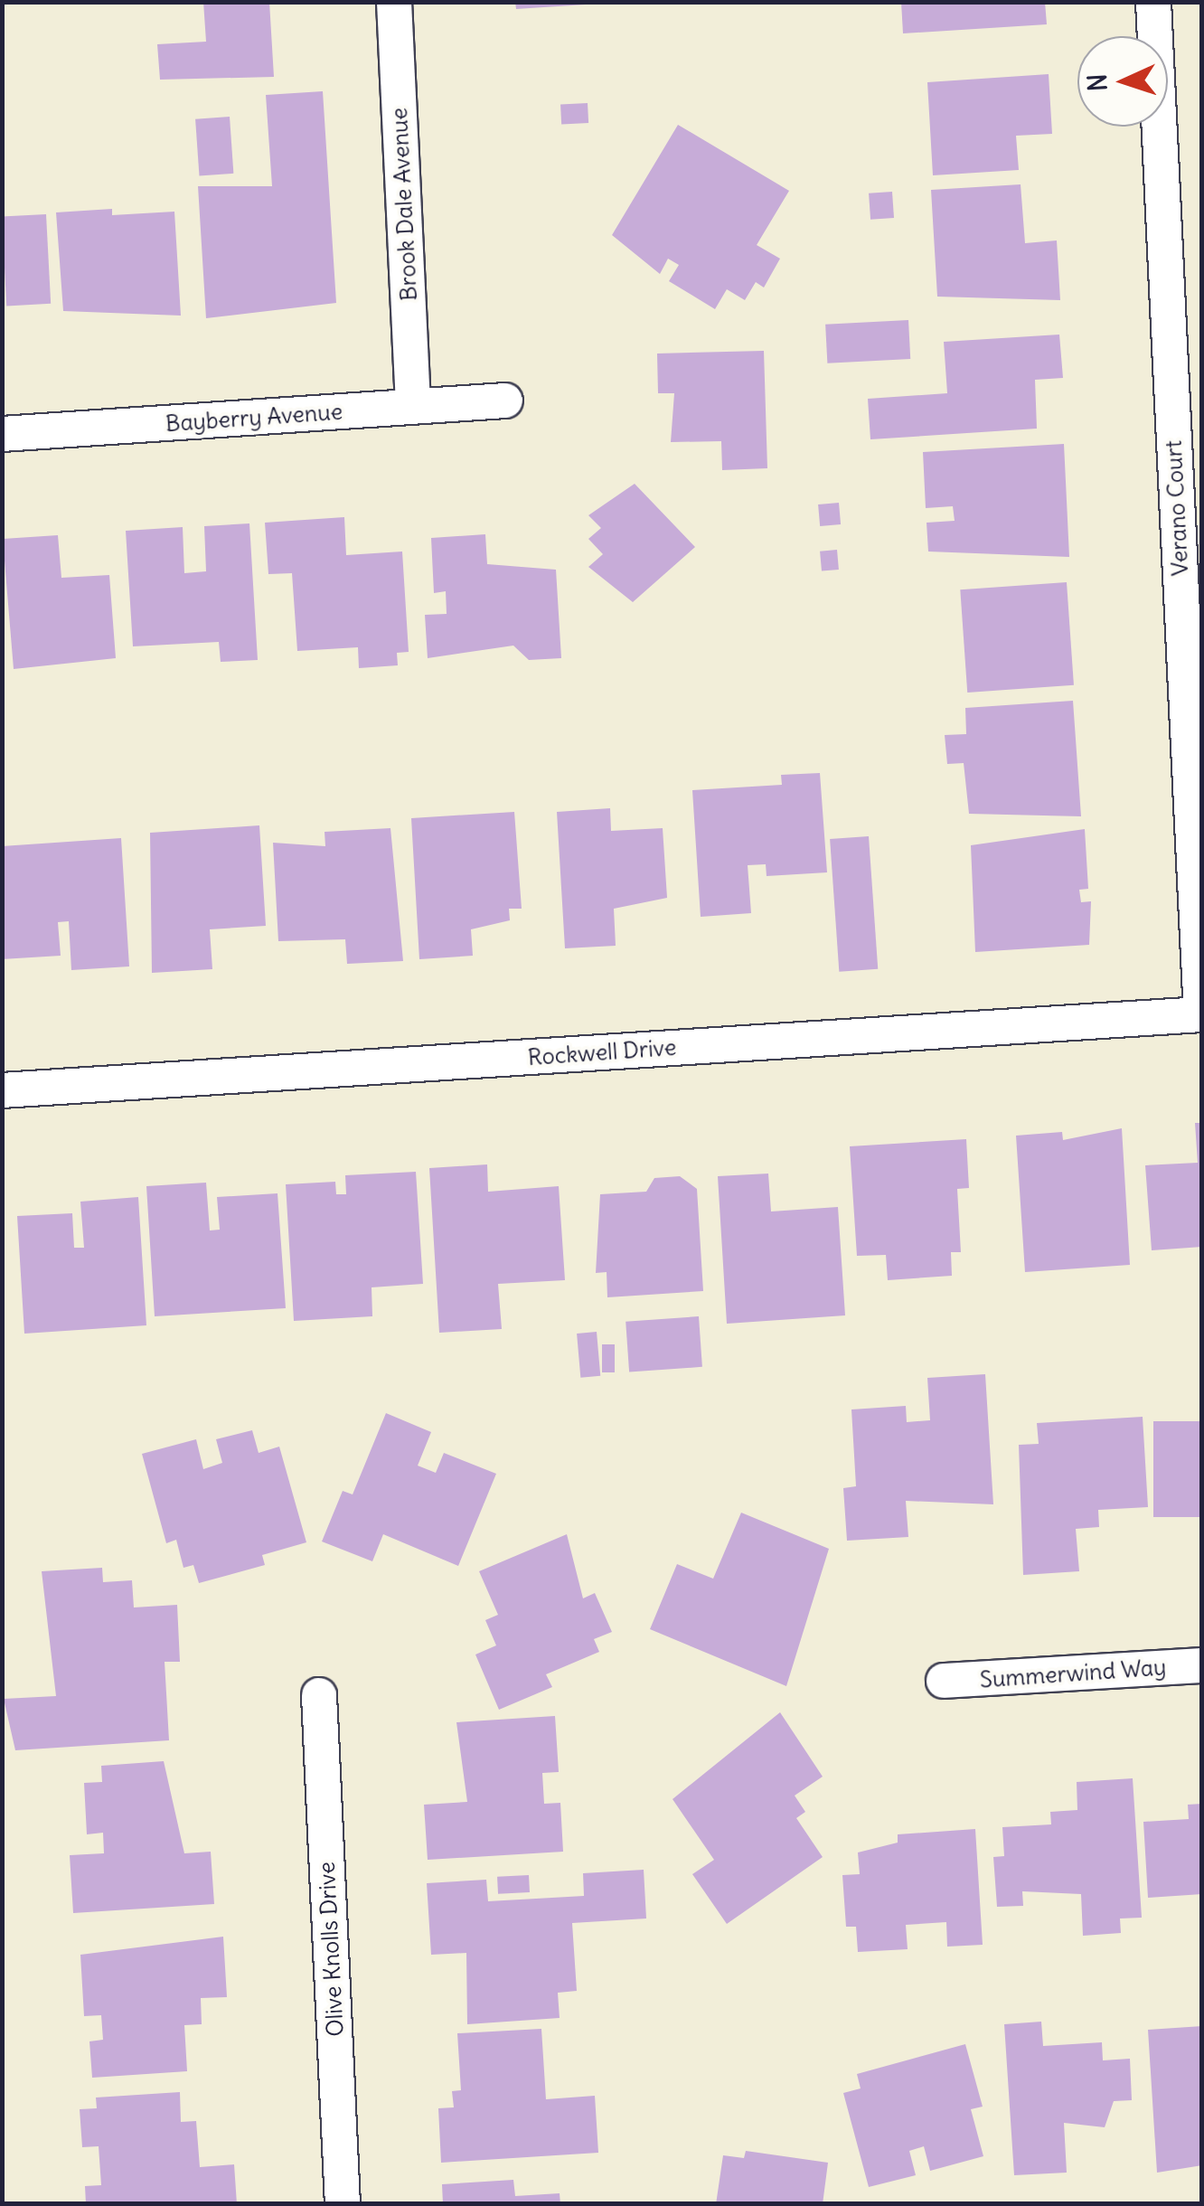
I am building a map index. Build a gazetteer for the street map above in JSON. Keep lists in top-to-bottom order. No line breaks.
{"streets":{"street":["Brook Dale Avenue","Bayberry Avenue","Verano Court","Rockwell Drive","Summerwind Way","Olive Knolls Drive"]},"crossings":[["Brook Dale Avenue","Bayberry Avenue"],["Verano Court","Rockwell Drive"]],"north":"left"}
